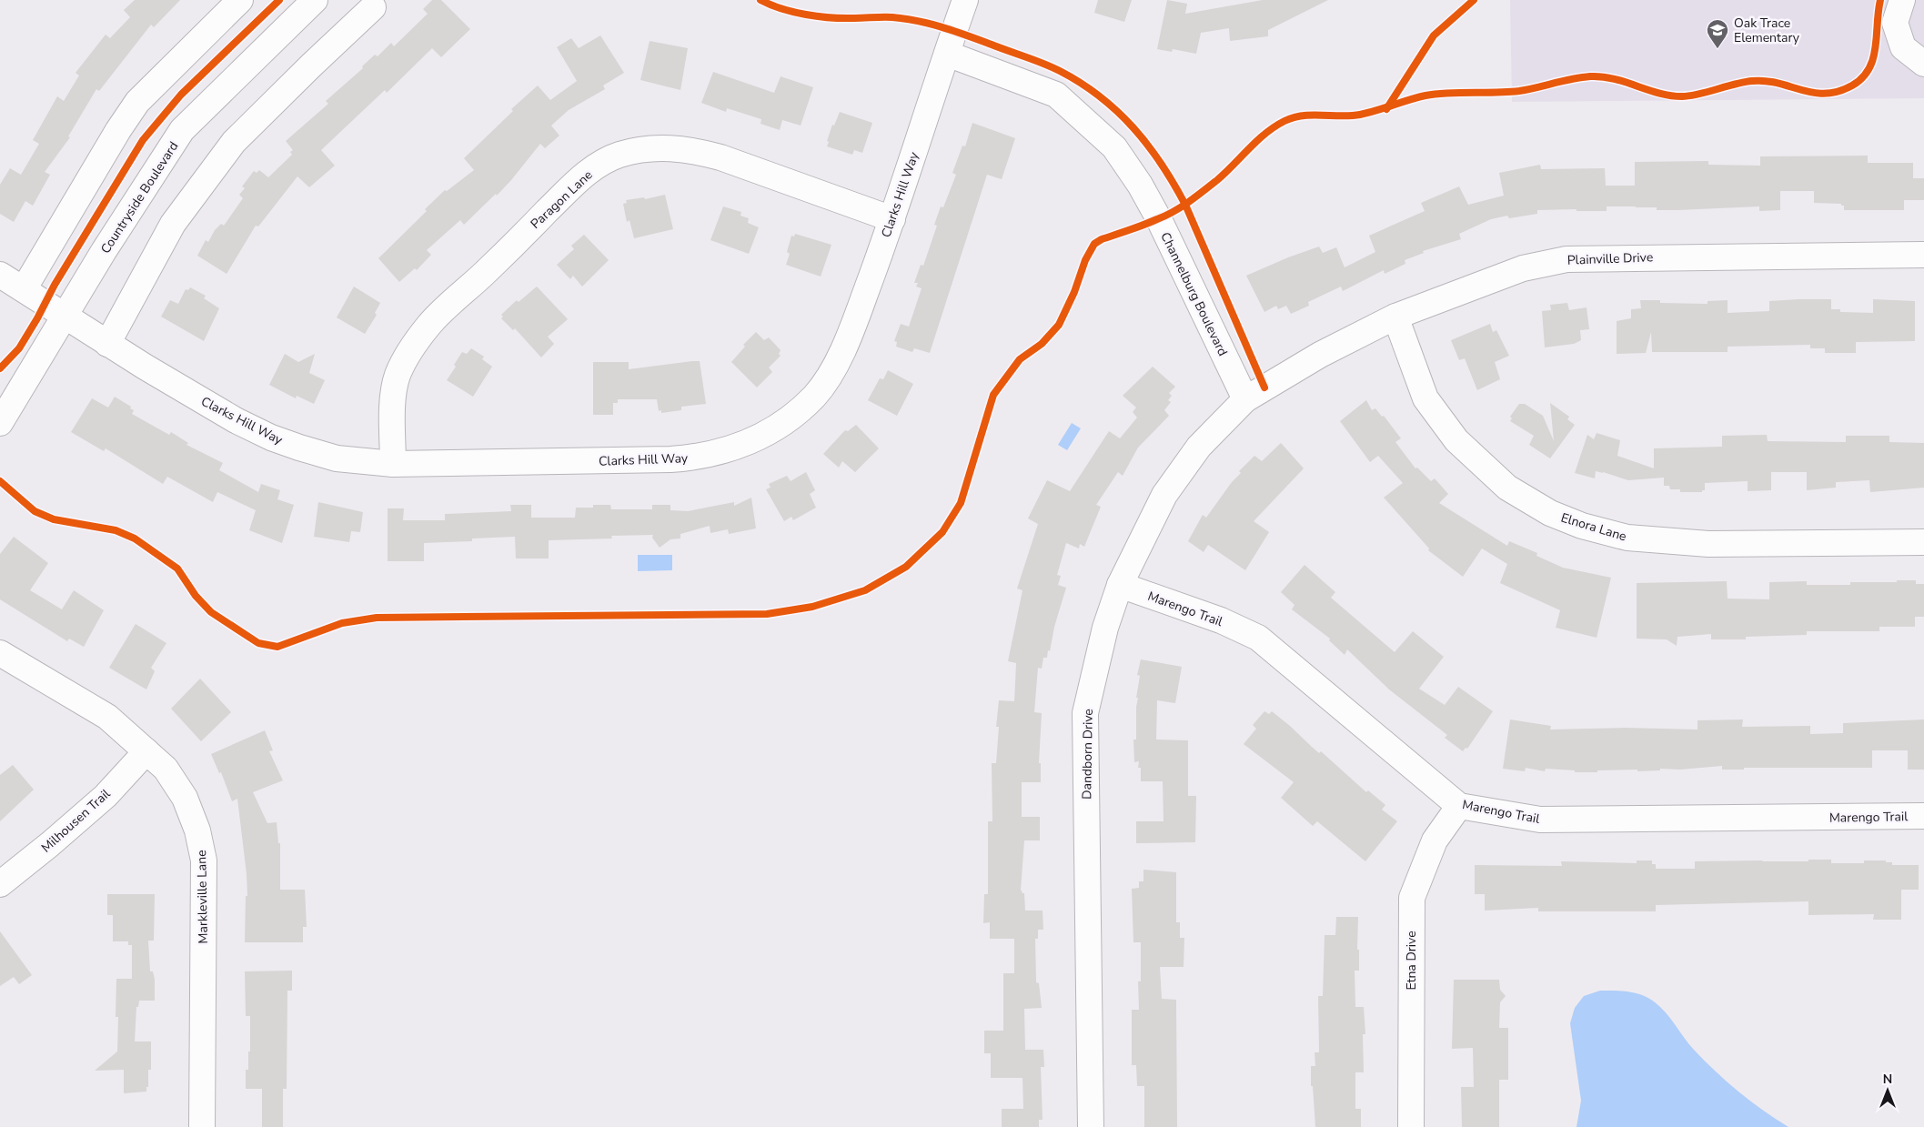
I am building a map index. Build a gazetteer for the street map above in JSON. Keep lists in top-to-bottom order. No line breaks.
{"streets":{"street":["Clarks Hill Way","Countryside Boulevard","Paragon Lane","Plainville Drive","Channelburg Boulevard","Elnora Lane","Marengo Trail","Dandborn Drive","Milhousen Trail","Markleville Lane","Etna Drive"]},"crossings":[["Clarks Hill Way","Countryside Boulevard"],["Clarks Hill Way","Paragon Lane"],["Clarks Hill Way","Channelburg Boulevard"],["Plainville Drive","Channelburg Boulevard"],["Plainville Drive","Elnora Lane"],["Plainville Drive","Dandborn Drive"],["Channelburg Boulevard","Dandborn Drive"],["Marengo Trail","Dandborn Drive"],["Marengo Trail","Etna Drive"],["Milhousen Trail","Markleville Lane"]],"places":{"school or university":["Oak Trace Elementary"]},"north":"top"}
